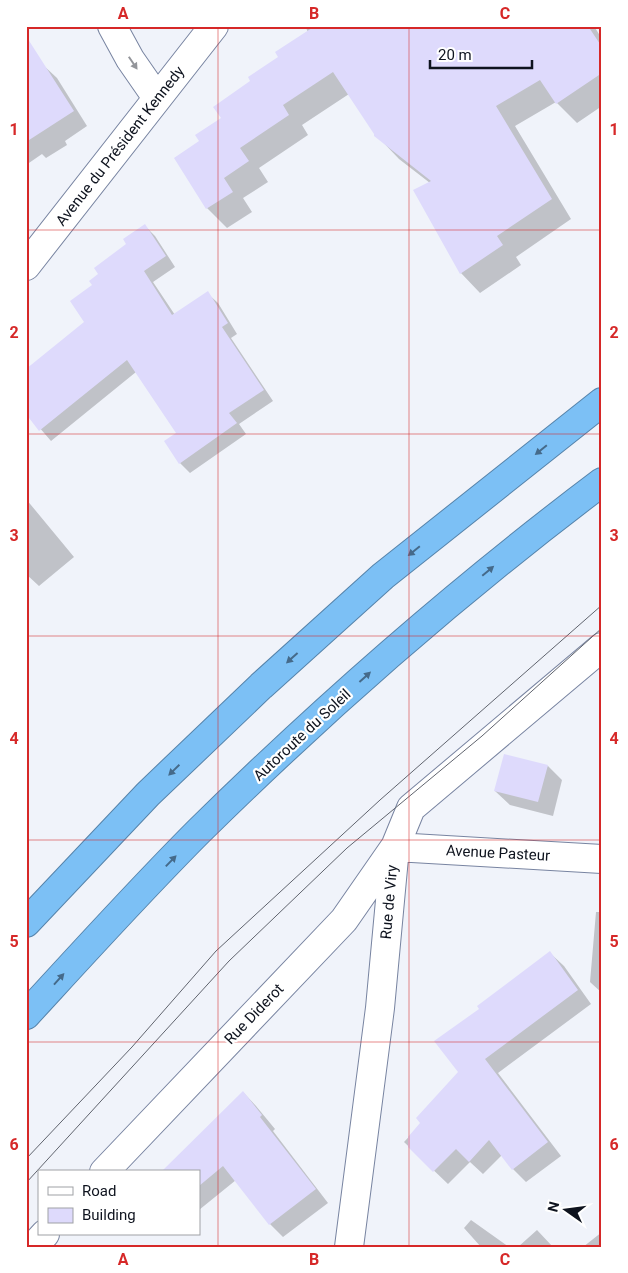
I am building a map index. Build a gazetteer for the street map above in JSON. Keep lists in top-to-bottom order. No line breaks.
{"streets":{"highway":["Autoroute du Soleil"],"street":["Avenue du Président Kennedy","Avenue Pasteur","Rue de Viry","Rue Diderot"]},"crossings":[["Avenue Pasteur","Rue de Viry"],["Avenue Pasteur","Rue Diderot"],["Rue de Viry","Rue Diderot"]],"legend":["Road","Building"],"scale_bar":"20 m","north":"left","grid":{"columns":["A","B","C"],"rows":["1","2","3","4","5","6"]}}
